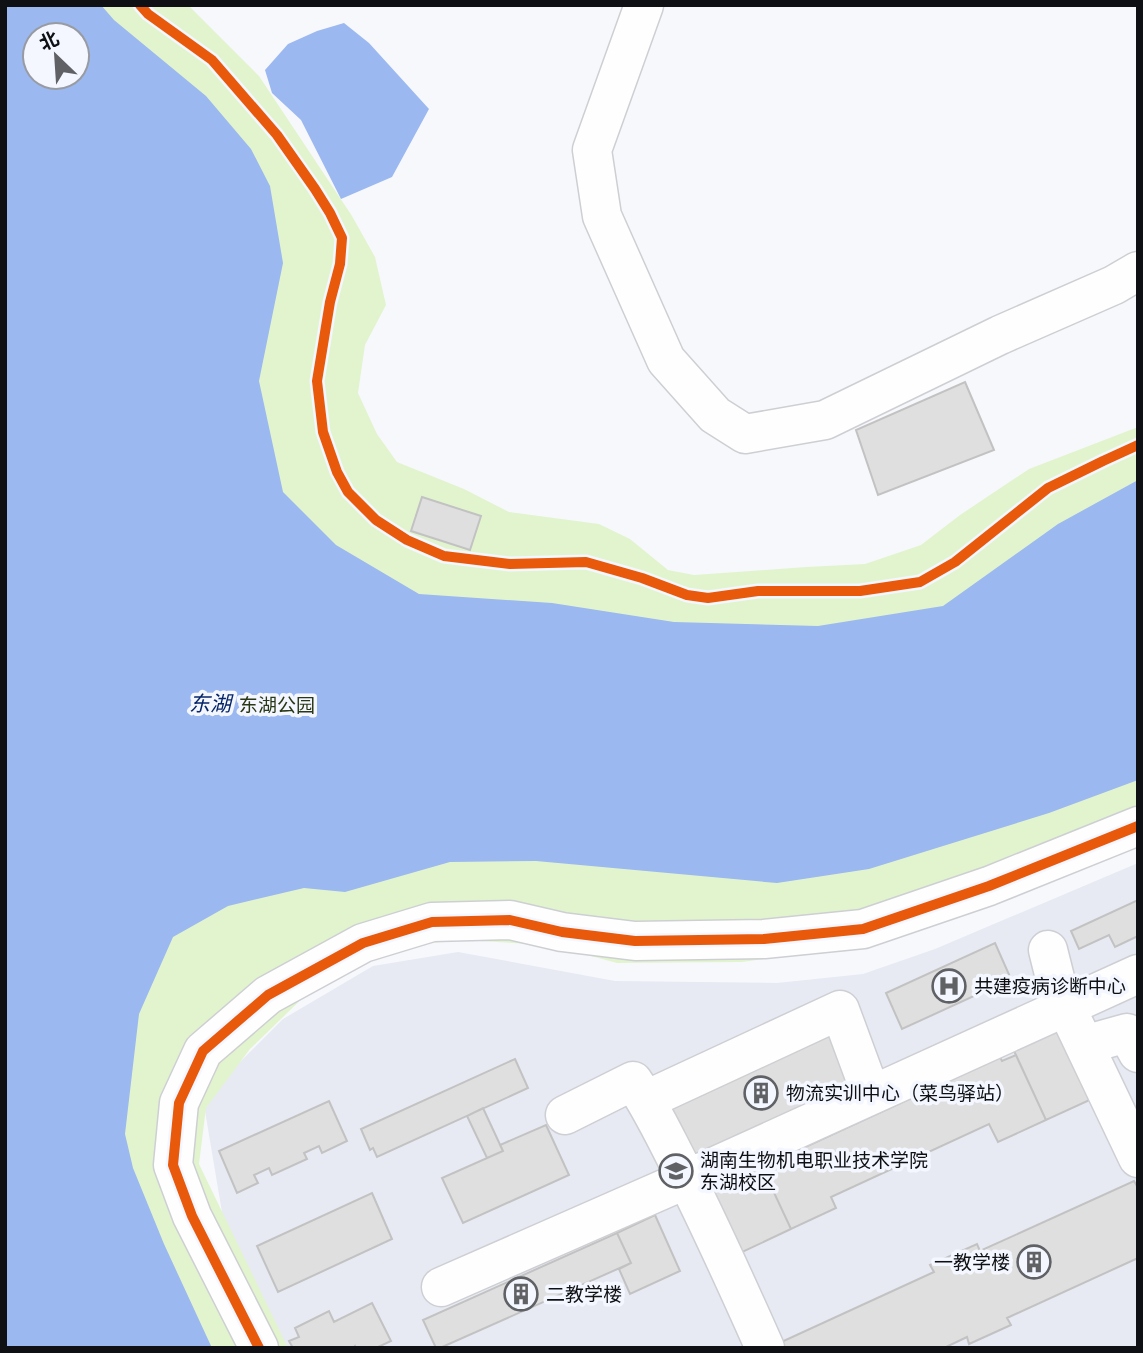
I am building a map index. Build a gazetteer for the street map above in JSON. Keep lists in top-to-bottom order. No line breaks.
{"water":["东湖"],"parks":["东湖公园"],"places":{"hospital":["共建疫病诊断中心"],"building":["物流实训中心（菜鸟驿站）","一教学楼","二教学楼"],"school or university":["湖南生物机电职业技术学院 东湖校区"]},"north":"top left"}
